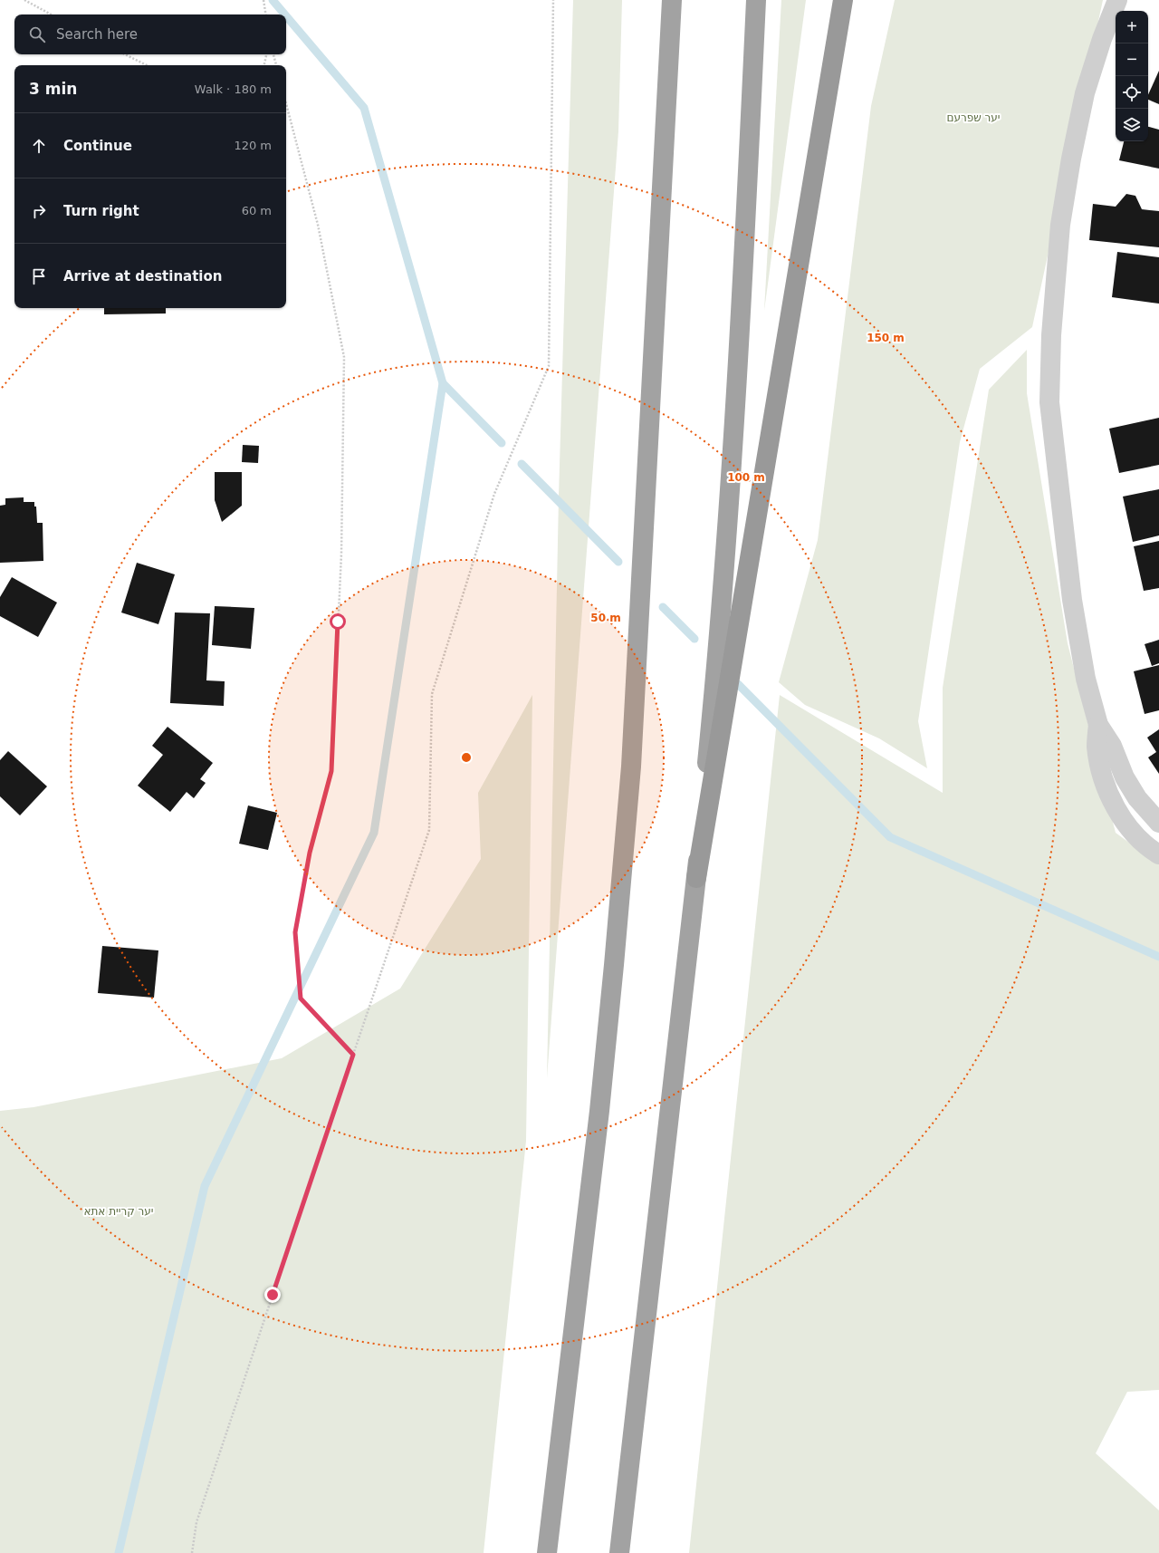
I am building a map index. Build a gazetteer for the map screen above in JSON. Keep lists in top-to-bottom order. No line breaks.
{"parks":["יער שפרעם","יער קריית אתא"],"page":{"map_buttons":["+","−"],"search":"Search here","heading":["3 min","Walk · 180 m"],"list":[["Continue","120 m"],["Turn right","60 m"],"Arrive at destination"]},"rings":["150 m","100 m","50 m"]}
